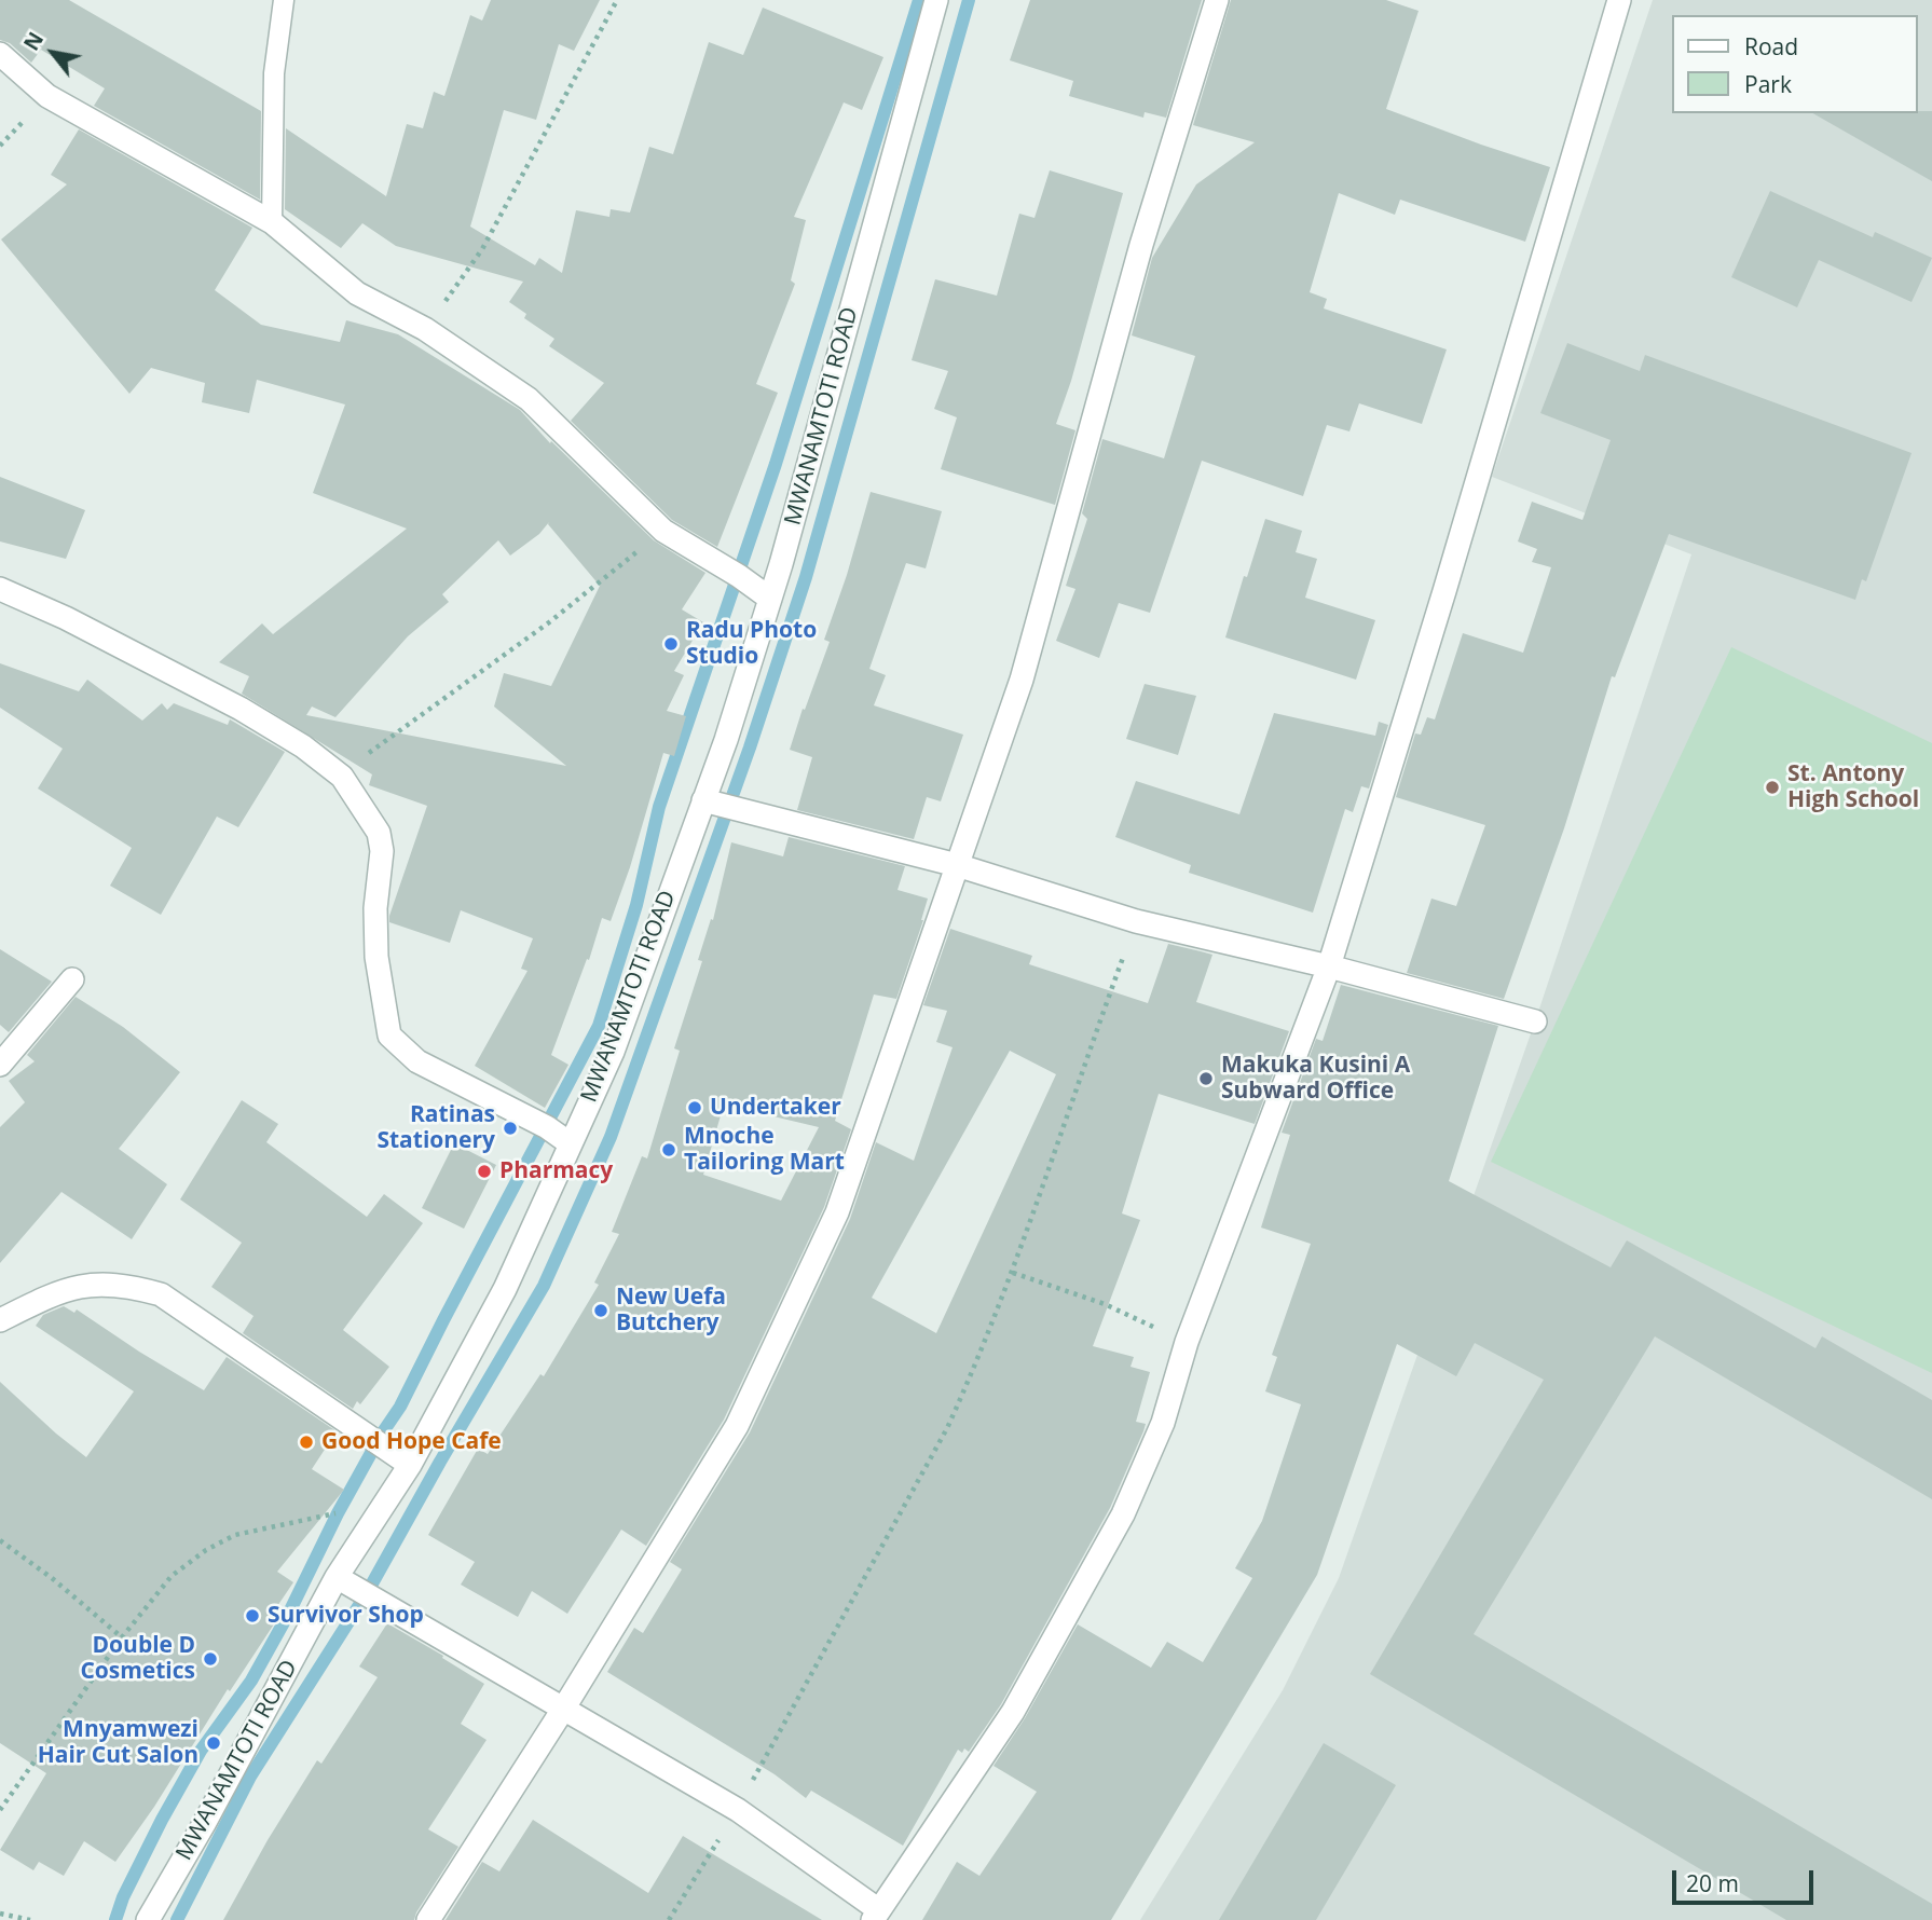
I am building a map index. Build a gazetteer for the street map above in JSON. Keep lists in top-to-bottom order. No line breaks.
{"streets":{"street":["MWANAMTOTI ROAD"]},"places":["Radu Photo Studio","St. Antony High School","Makuka Kusini A Subward Office","Undertaker","Ratinas Stationery","Mnoche Tailoring Mart","Pharmacy","New Uefa Butchery","Good Hope Cafe","Survivor Shop","Double D Cosmetics","Mnyamwezi Hair Cut Salon"],"legend":["Road","Park"],"scale_bar":"20 m","north":"top left"}
